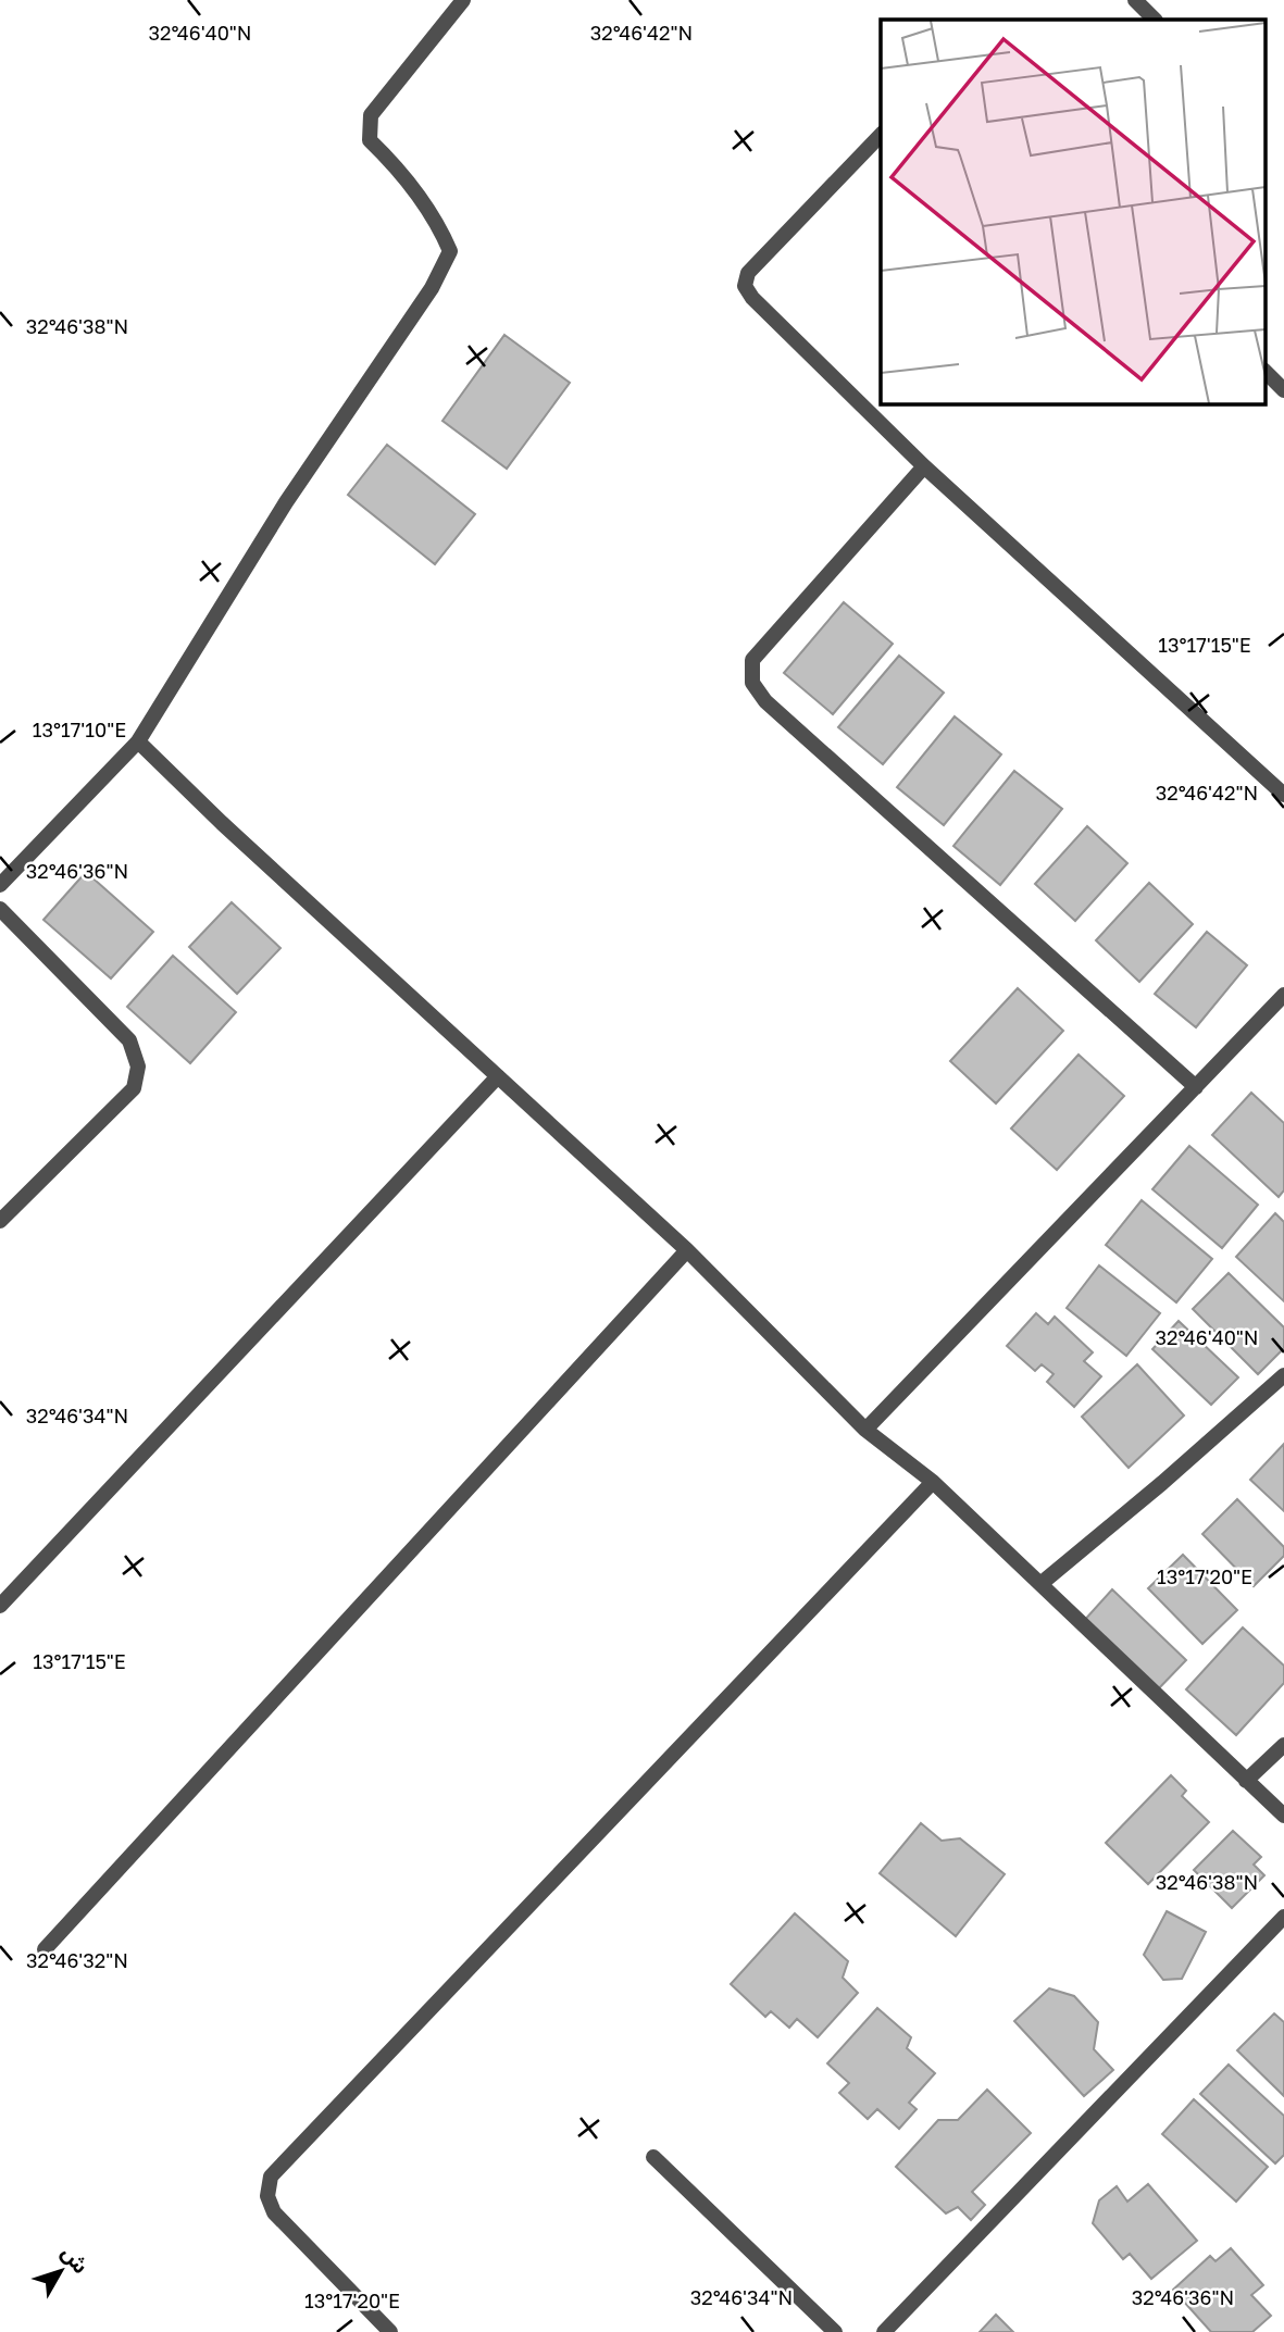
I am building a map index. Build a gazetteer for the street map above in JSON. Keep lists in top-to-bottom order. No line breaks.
{"north":"top right","coordinates":["32°46'40\"N","32°46'42\"N","32°46'38\"N","13°17'15\"E","13°17'10\"E","32°46'36\"N","32°46'34\"N","13°17'20\"E","32°46'32\"N"]}
